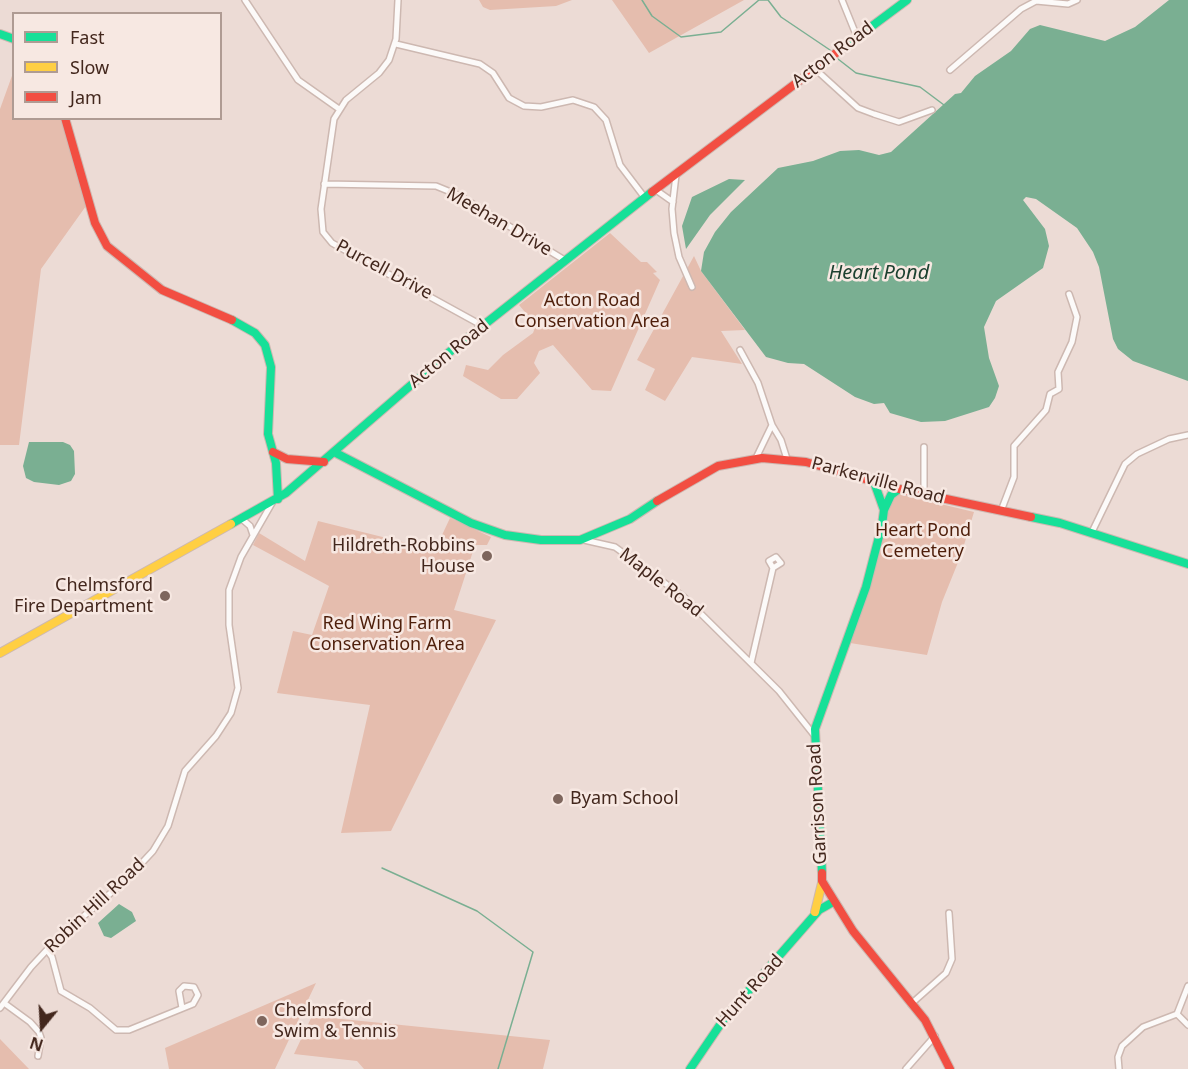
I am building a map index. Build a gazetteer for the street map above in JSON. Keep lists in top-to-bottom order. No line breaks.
{"streets":{"main road":["Acton Road","Parkerville Road","Maple Road","Garrison Road","Hunt Road"],"street":["Meehan Drive","Purcell Drive","Robin Hill Road"]},"crossings":[["Acton Road","Meehan Drive"],["Acton Road","Purcell Drive"],["Acton Road","Maple Road"],["Acton Road","Robin Hill Road"],["Meehan Drive","Purcell Drive"],["Parkerville Road","Maple Road"],["Parkerville Road","Garrison Road"],["Maple Road","Garrison Road"],["Garrison Road","Hunt Road"]],"water":["Heart Pond"],"parks":["Acton Road Conservation Area","Heart Pond Cemetery","Red Wing Farm Conservation Area"],"places":["Hildreth-Robbins House","Chelmsford Fire Department","Byam School","Chelmsford Swim & Tennis"],"legend":["Fast","Slow","Jam"],"north":"bottom"}
